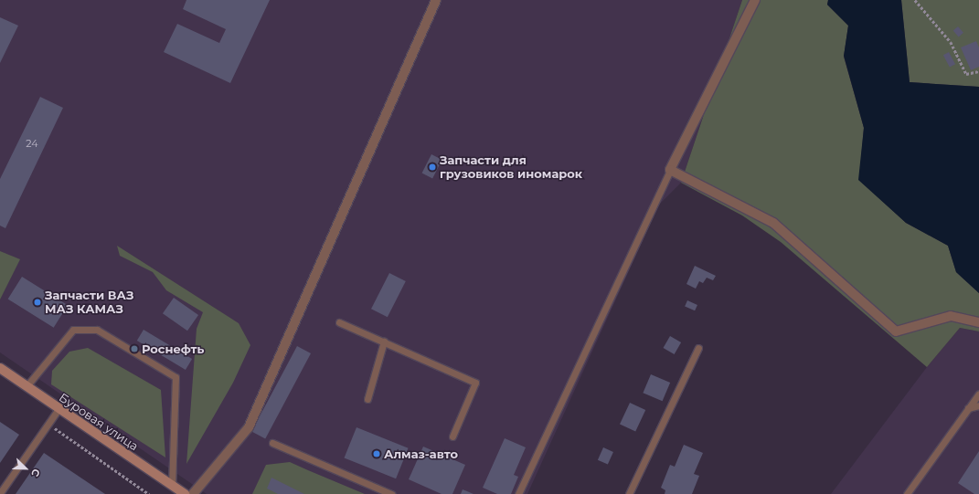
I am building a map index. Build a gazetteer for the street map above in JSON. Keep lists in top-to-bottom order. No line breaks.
{"streets":{"main road":["Буровая улица"]},"places":["Запчасти для грузовиков иномарок","Запчасти ВАЗ МАЗ КАМАЗ","Роснефть","Алмаз-авто"],"house_numbers":["24"],"north":"bottom right"}
